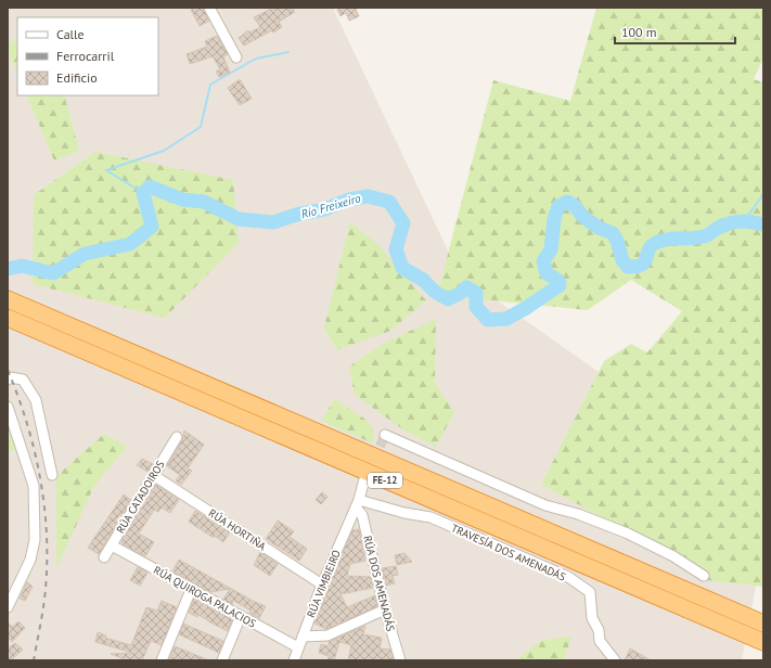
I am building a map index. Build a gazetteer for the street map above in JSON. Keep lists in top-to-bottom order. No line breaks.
{"streets":{"highway":["FE-12"],"street":["RÚA CATADOIROS","RÚA HORTIÑA","TRAVESÍA DOS AMENADÁS","RÚA VIMBIEIRO","RÚA DOS AMENADÁS","RÚA QUIROGA PALACIOS"]},"crossings":[["RÚA CATADOIROS","RÚA HORTIÑA"],["RÚA CATADOIROS","RÚA QUIROGA PALACIOS"],["RÚA HORTIÑA","RÚA VIMBIEIRO"],["TRAVESÍA DOS AMENADÁS","RÚA VIMBIEIRO"],["TRAVESÍA DOS AMENADÁS","RÚA DOS AMENADÁS"],["RÚA VIMBIEIRO","RÚA DOS AMENADÁS"],["RÚA VIMBIEIRO","RÚA QUIROGA PALACIOS"]],"water":["Río Freixeiro"],"legend":["Calle","Ferrocarril","Edificio"],"scale_bar":"100 m"}
